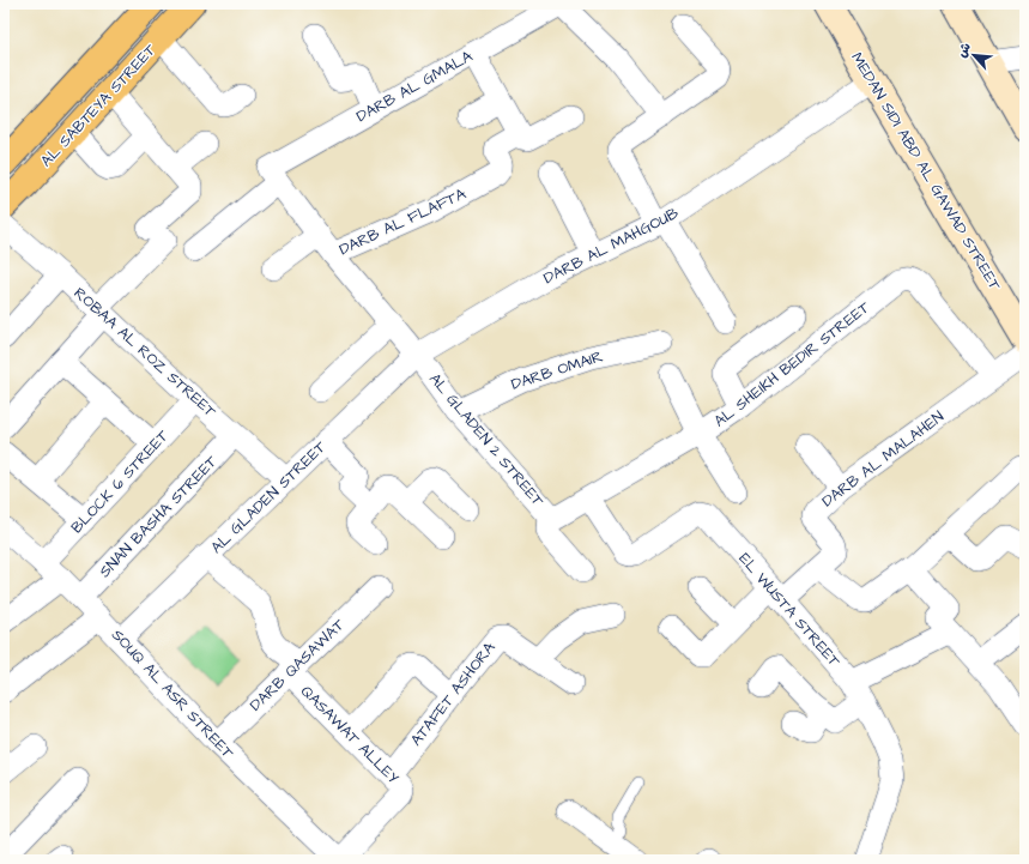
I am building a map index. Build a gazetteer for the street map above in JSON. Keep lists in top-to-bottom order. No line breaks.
{"streets":{"main road":["AL SABTEYA STREET"],"street":["DARB AL GMALA","MEDAN SIDI ABD AL GAWAD STREET","DARB AL FLAFTA","DARB AL MAHGOUB","ROBAA AL ROZ STREET","AL SHEIKH BEDIR STREET","DARB OMAIR","AL GLADEN 2 STREET","DARB AL MALAHEN","BLOCK 6 STREET","AL GLADEN STREET","SNAN BASHA STREET","EL WUSTA STREET","DARB QASAWAT","SOUQ AL ASR STREET","ATAFET ASHORA","QASAWAT ALLEY"]},"crossings":[["DARB AL GMALA","AL GLADEN 2 STREET"],["MEDAN SIDI ABD AL GAWAD STREET","DARB AL MAHGOUB"],["DARB AL FLAFTA","AL GLADEN 2 STREET"],["DARB AL MAHGOUB","AL GLADEN 2 STREET"],["DARB AL MAHGOUB","AL GLADEN STREET"],["ROBAA AL ROZ STREET","BLOCK 6 STREET"],["ROBAA AL ROZ STREET","AL GLADEN STREET"],["ROBAA AL ROZ STREET","SNAN BASHA STREET"],["AL SHEIKH BEDIR STREET","AL GLADEN 2 STREET"],["AL SHEIKH BEDIR STREET","DARB AL MALAHEN"],["AL SHEIKH BEDIR STREET","EL WUSTA STREET"],["DARB OMAIR","AL GLADEN 2 STREET"],["AL GLADEN 2 STREET","AL GLADEN STREET"],["DARB AL MALAHEN","EL WUSTA STREET"],["BLOCK 6 STREET","SOUQ AL ASR STREET"],["AL GLADEN STREET","SOUQ AL ASR STREET"],["AL GLADEN STREET","QASAWAT ALLEY"],["SNAN BASHA STREET","SOUQ AL ASR STREET"],["DARB QASAWAT","SOUQ AL ASR STREET"],["DARB QASAWAT","QASAWAT ALLEY"],["SOUQ AL ASR STREET","QASAWAT ALLEY"],["ATAFET ASHORA","QASAWAT ALLEY"]],"north":"top left"}
